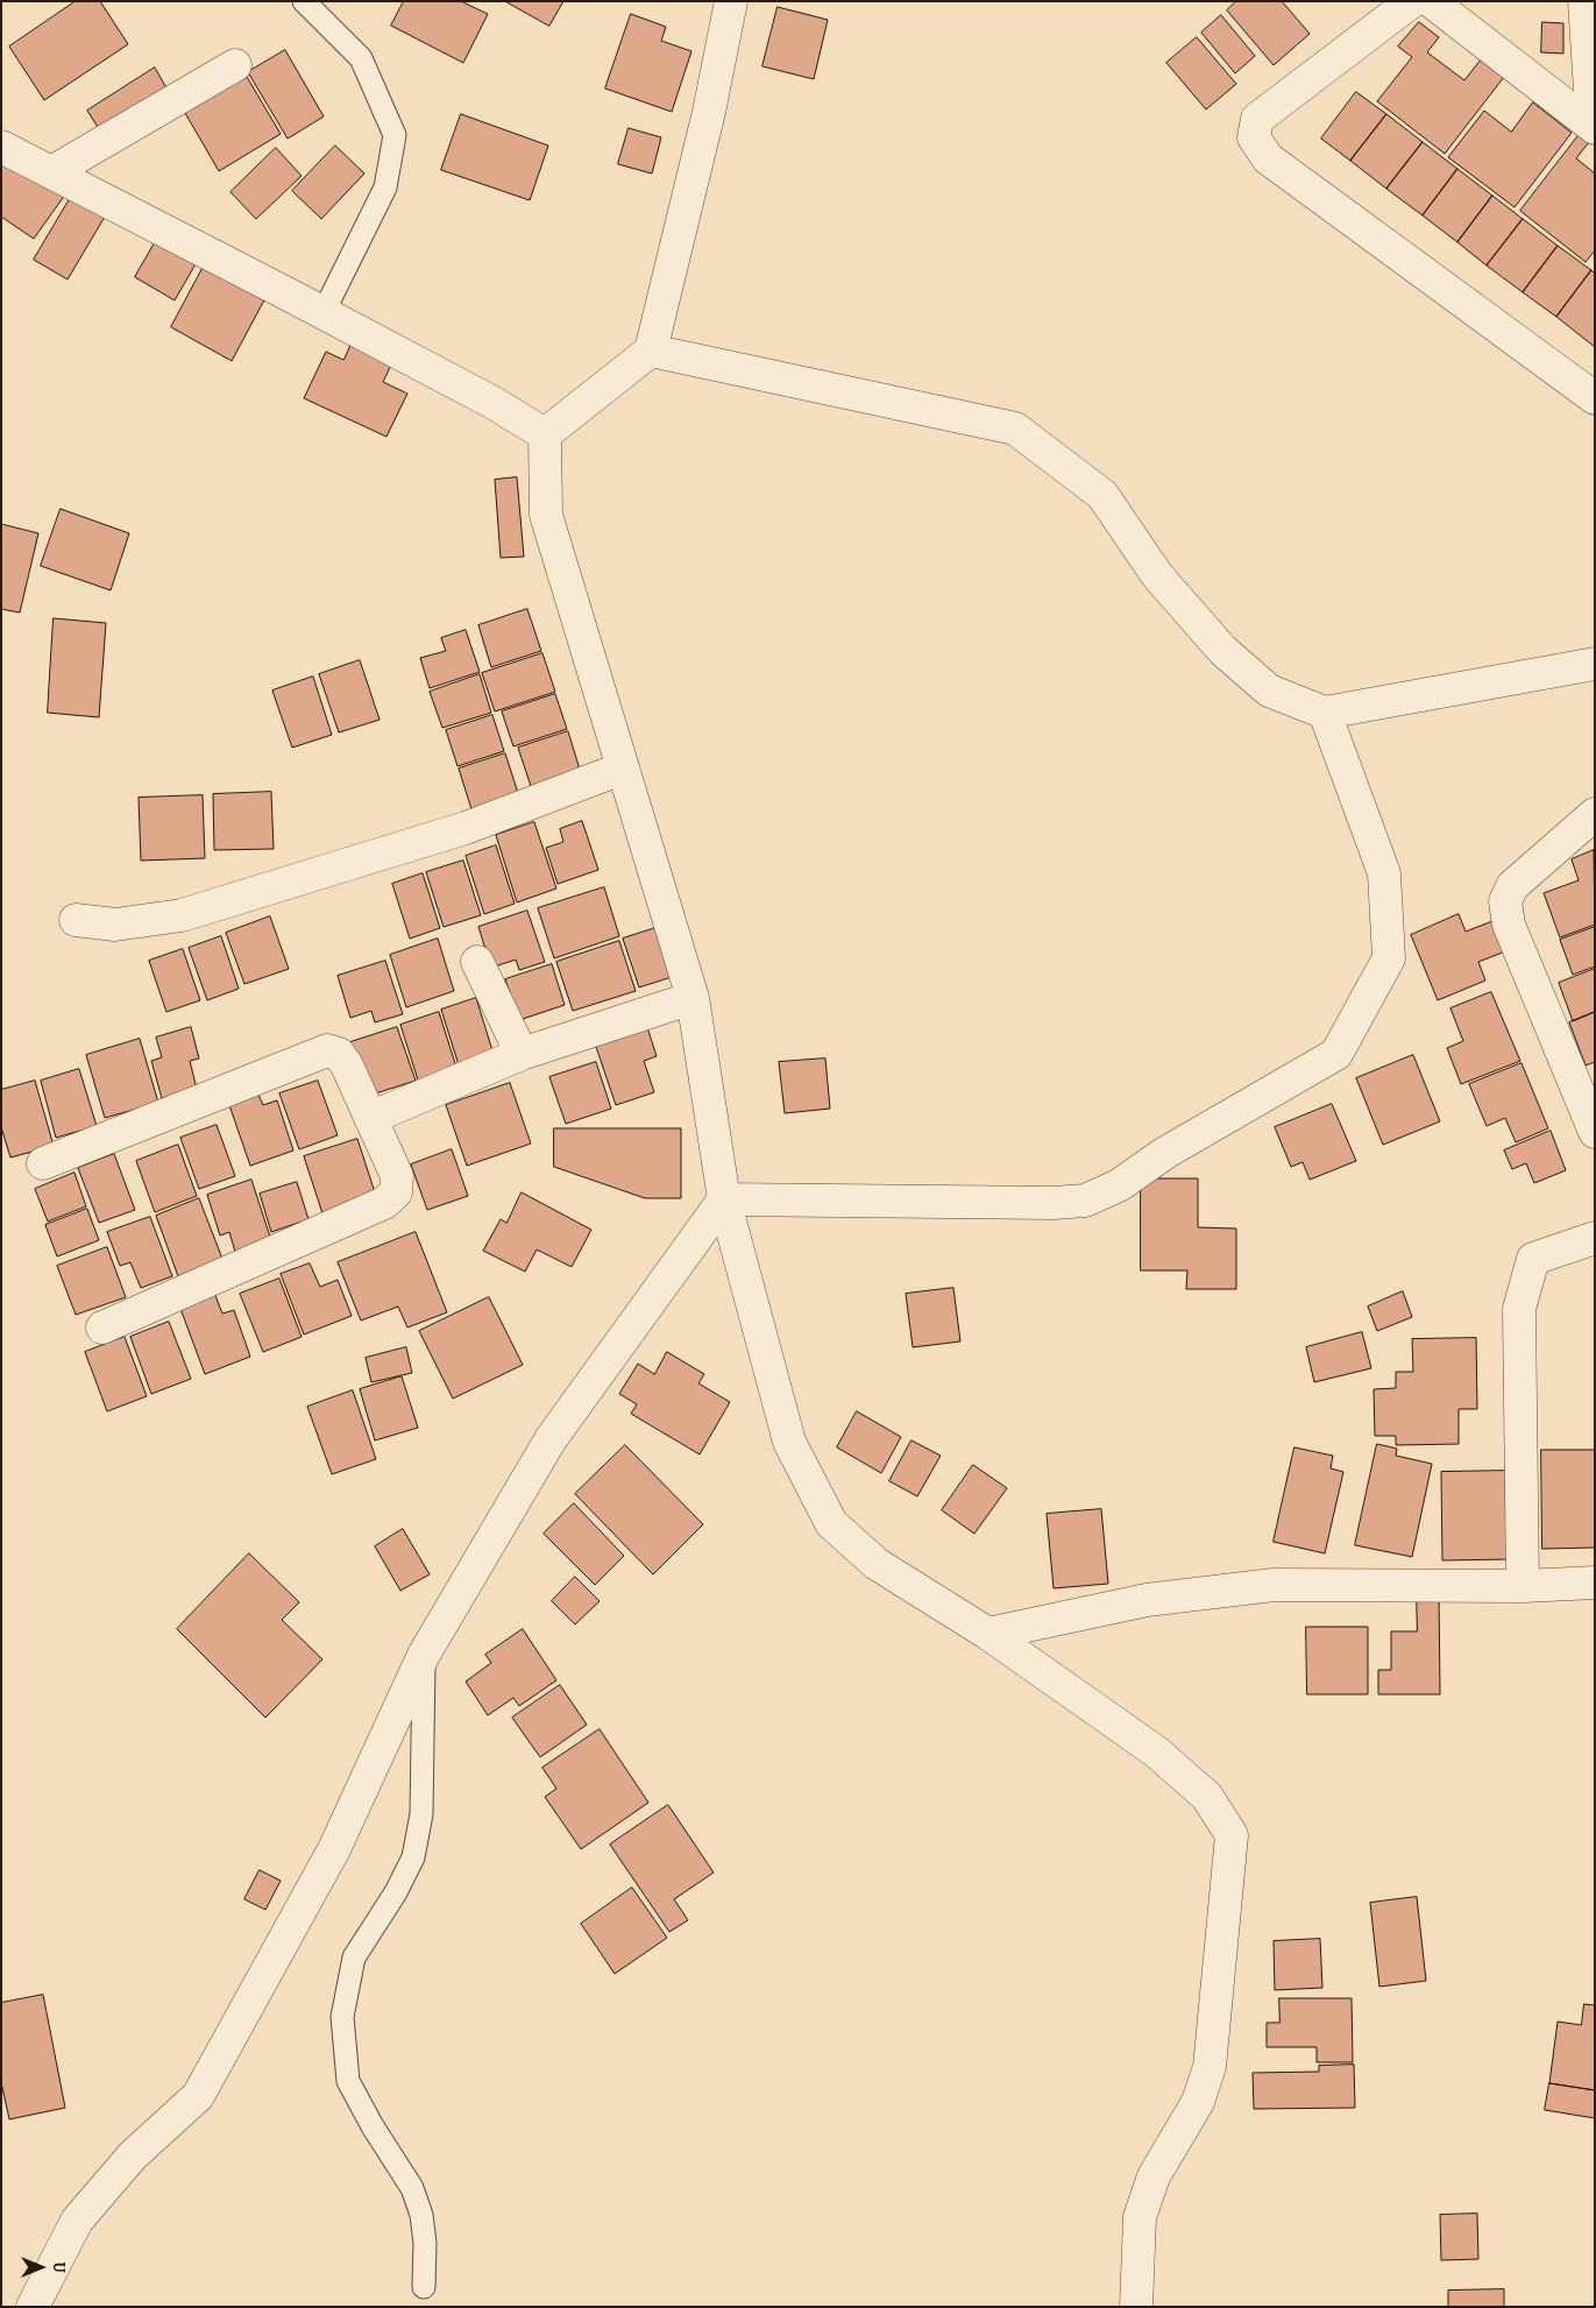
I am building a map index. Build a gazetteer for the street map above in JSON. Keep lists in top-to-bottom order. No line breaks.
{"north":"right"}
